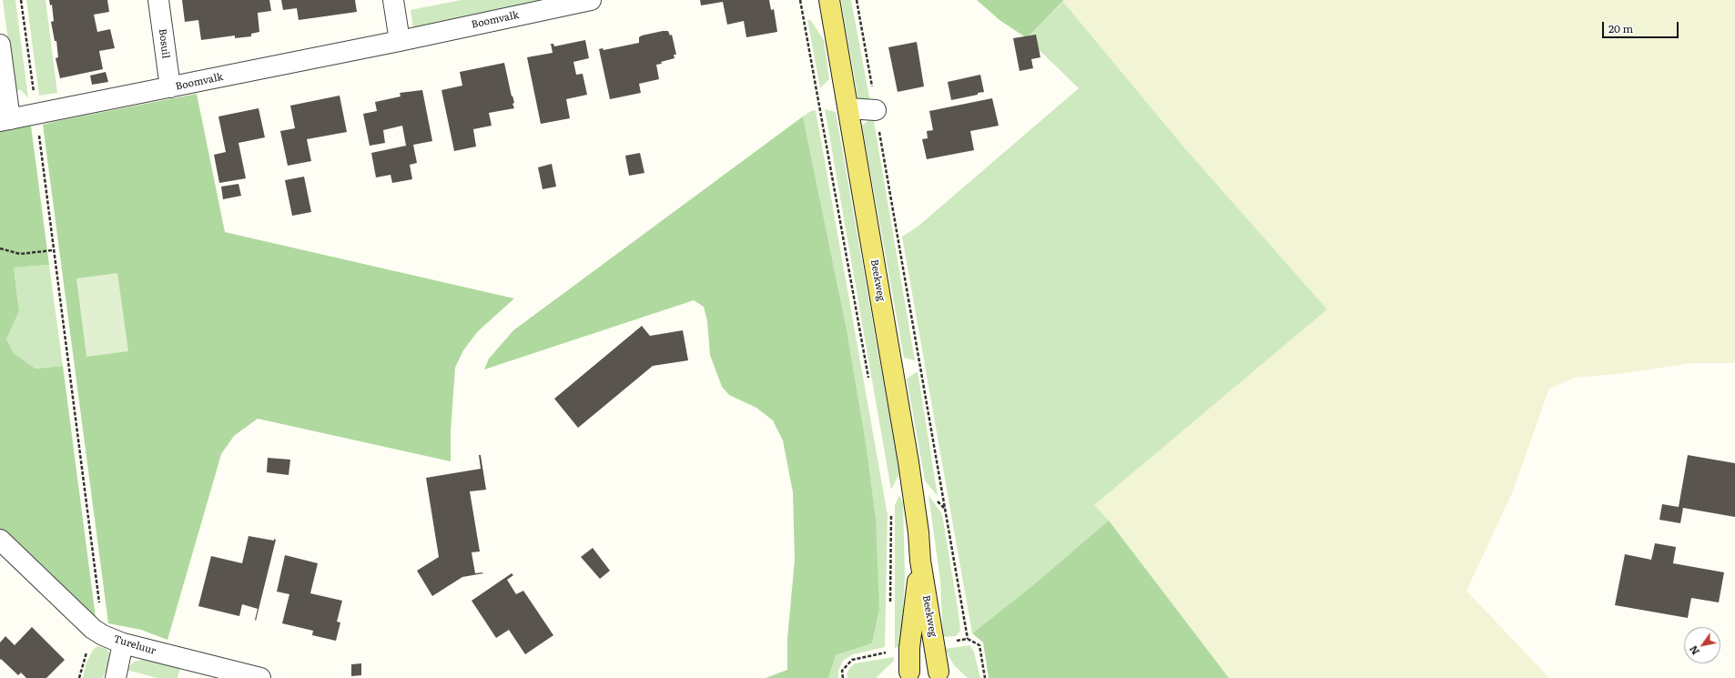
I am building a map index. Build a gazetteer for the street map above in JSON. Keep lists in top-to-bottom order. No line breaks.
{"streets":{"main road":["Beekweg"],"street":["Boomvalk","Bosuil","Tureluur"]},"crossings":[["Boomvalk","Bosuil"]],"scale_bar":"20 m","north":"bottom left"}
